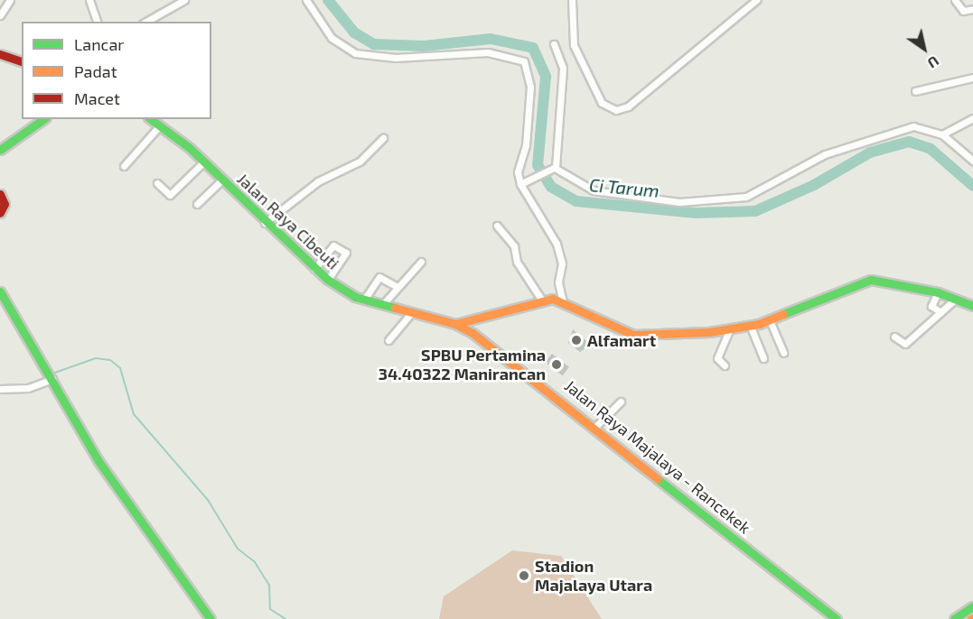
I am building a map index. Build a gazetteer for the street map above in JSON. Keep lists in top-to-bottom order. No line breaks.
{"streets":{"street":["Jalan Raya Cibeuti","Jalan Raya Majalaya - Rancekek"]},"crossings":[["Jalan Raya Cibeuti","Jalan Raya Majalaya - Rancekek"]],"water":["Ci Tarum"],"places":["Alfamart","SPBU Pertamina 34.40322 Manirancan","Stadion Majalaya Utara"],"legend":["Lancar","Padat","Macet"],"north":"bottom right"}
